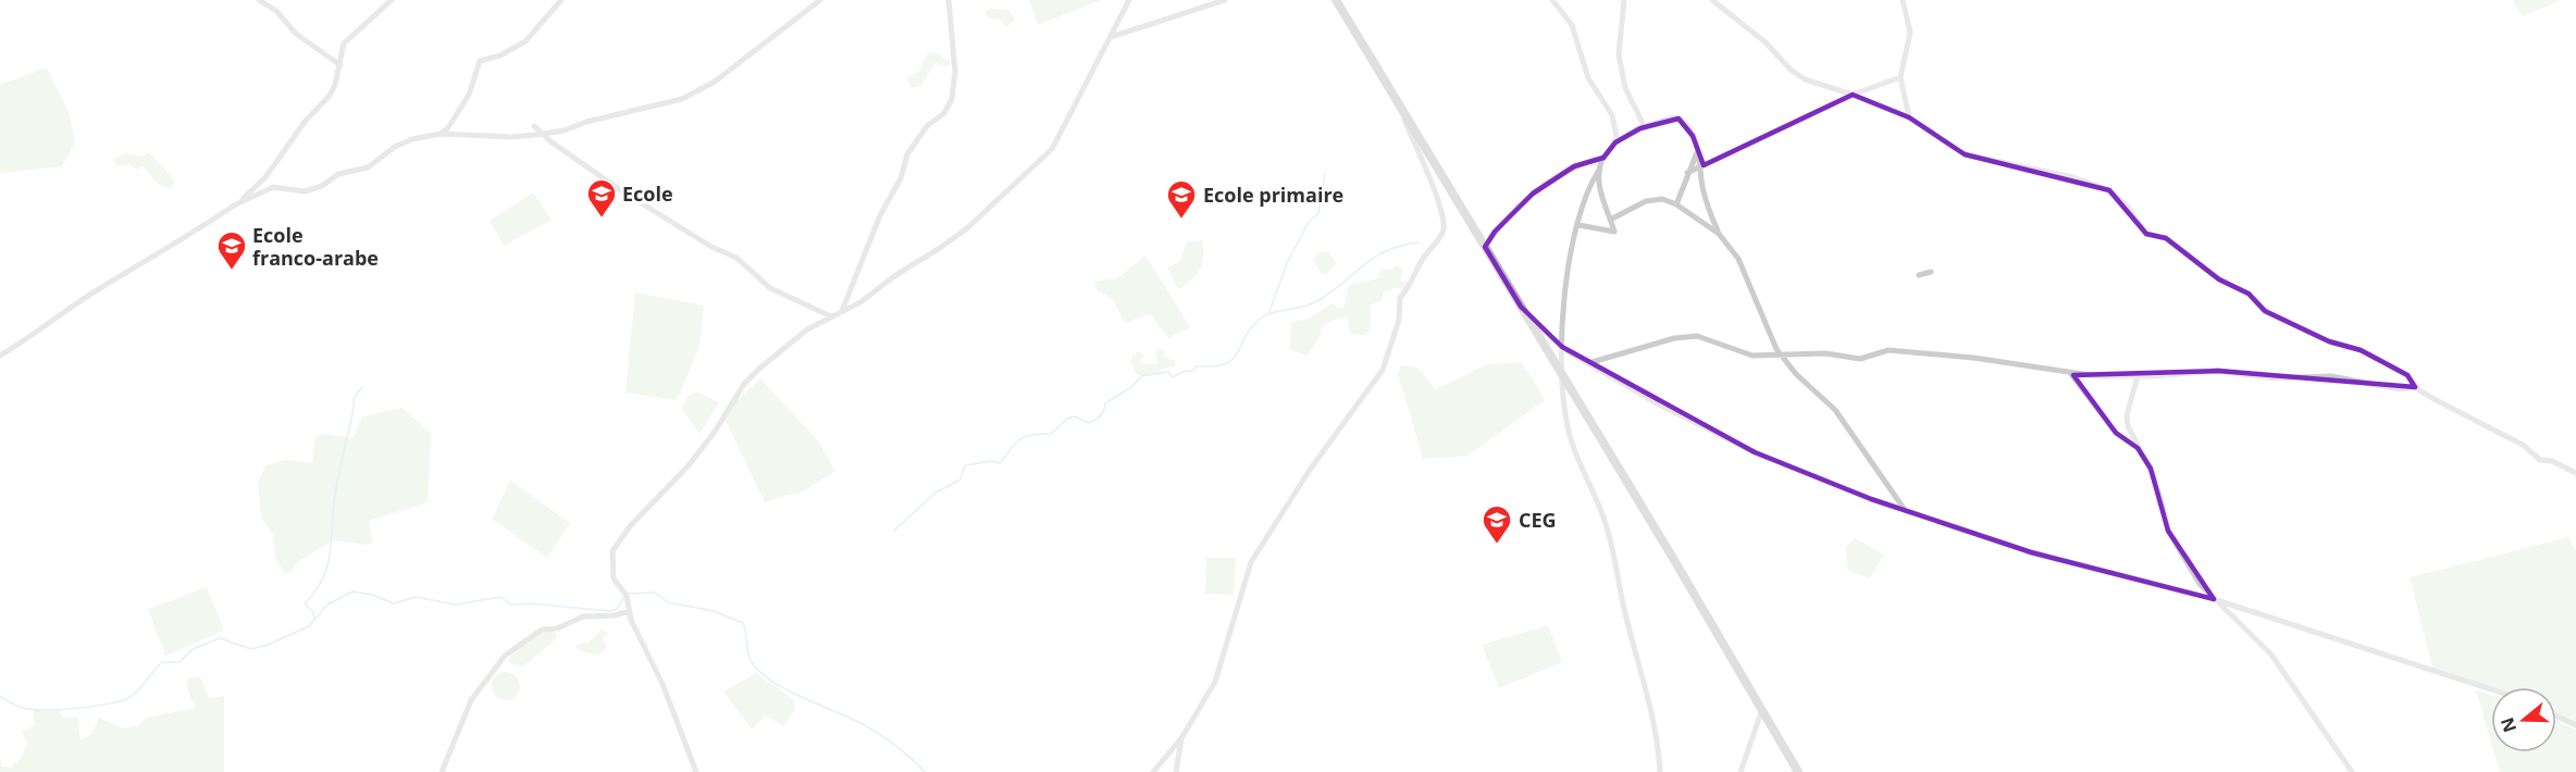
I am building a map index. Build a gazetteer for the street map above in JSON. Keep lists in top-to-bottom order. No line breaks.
{"places":{"school or university":["Ecole","Ecole primaire","Ecole franco-arabe","CEG"]},"north":"left"}
